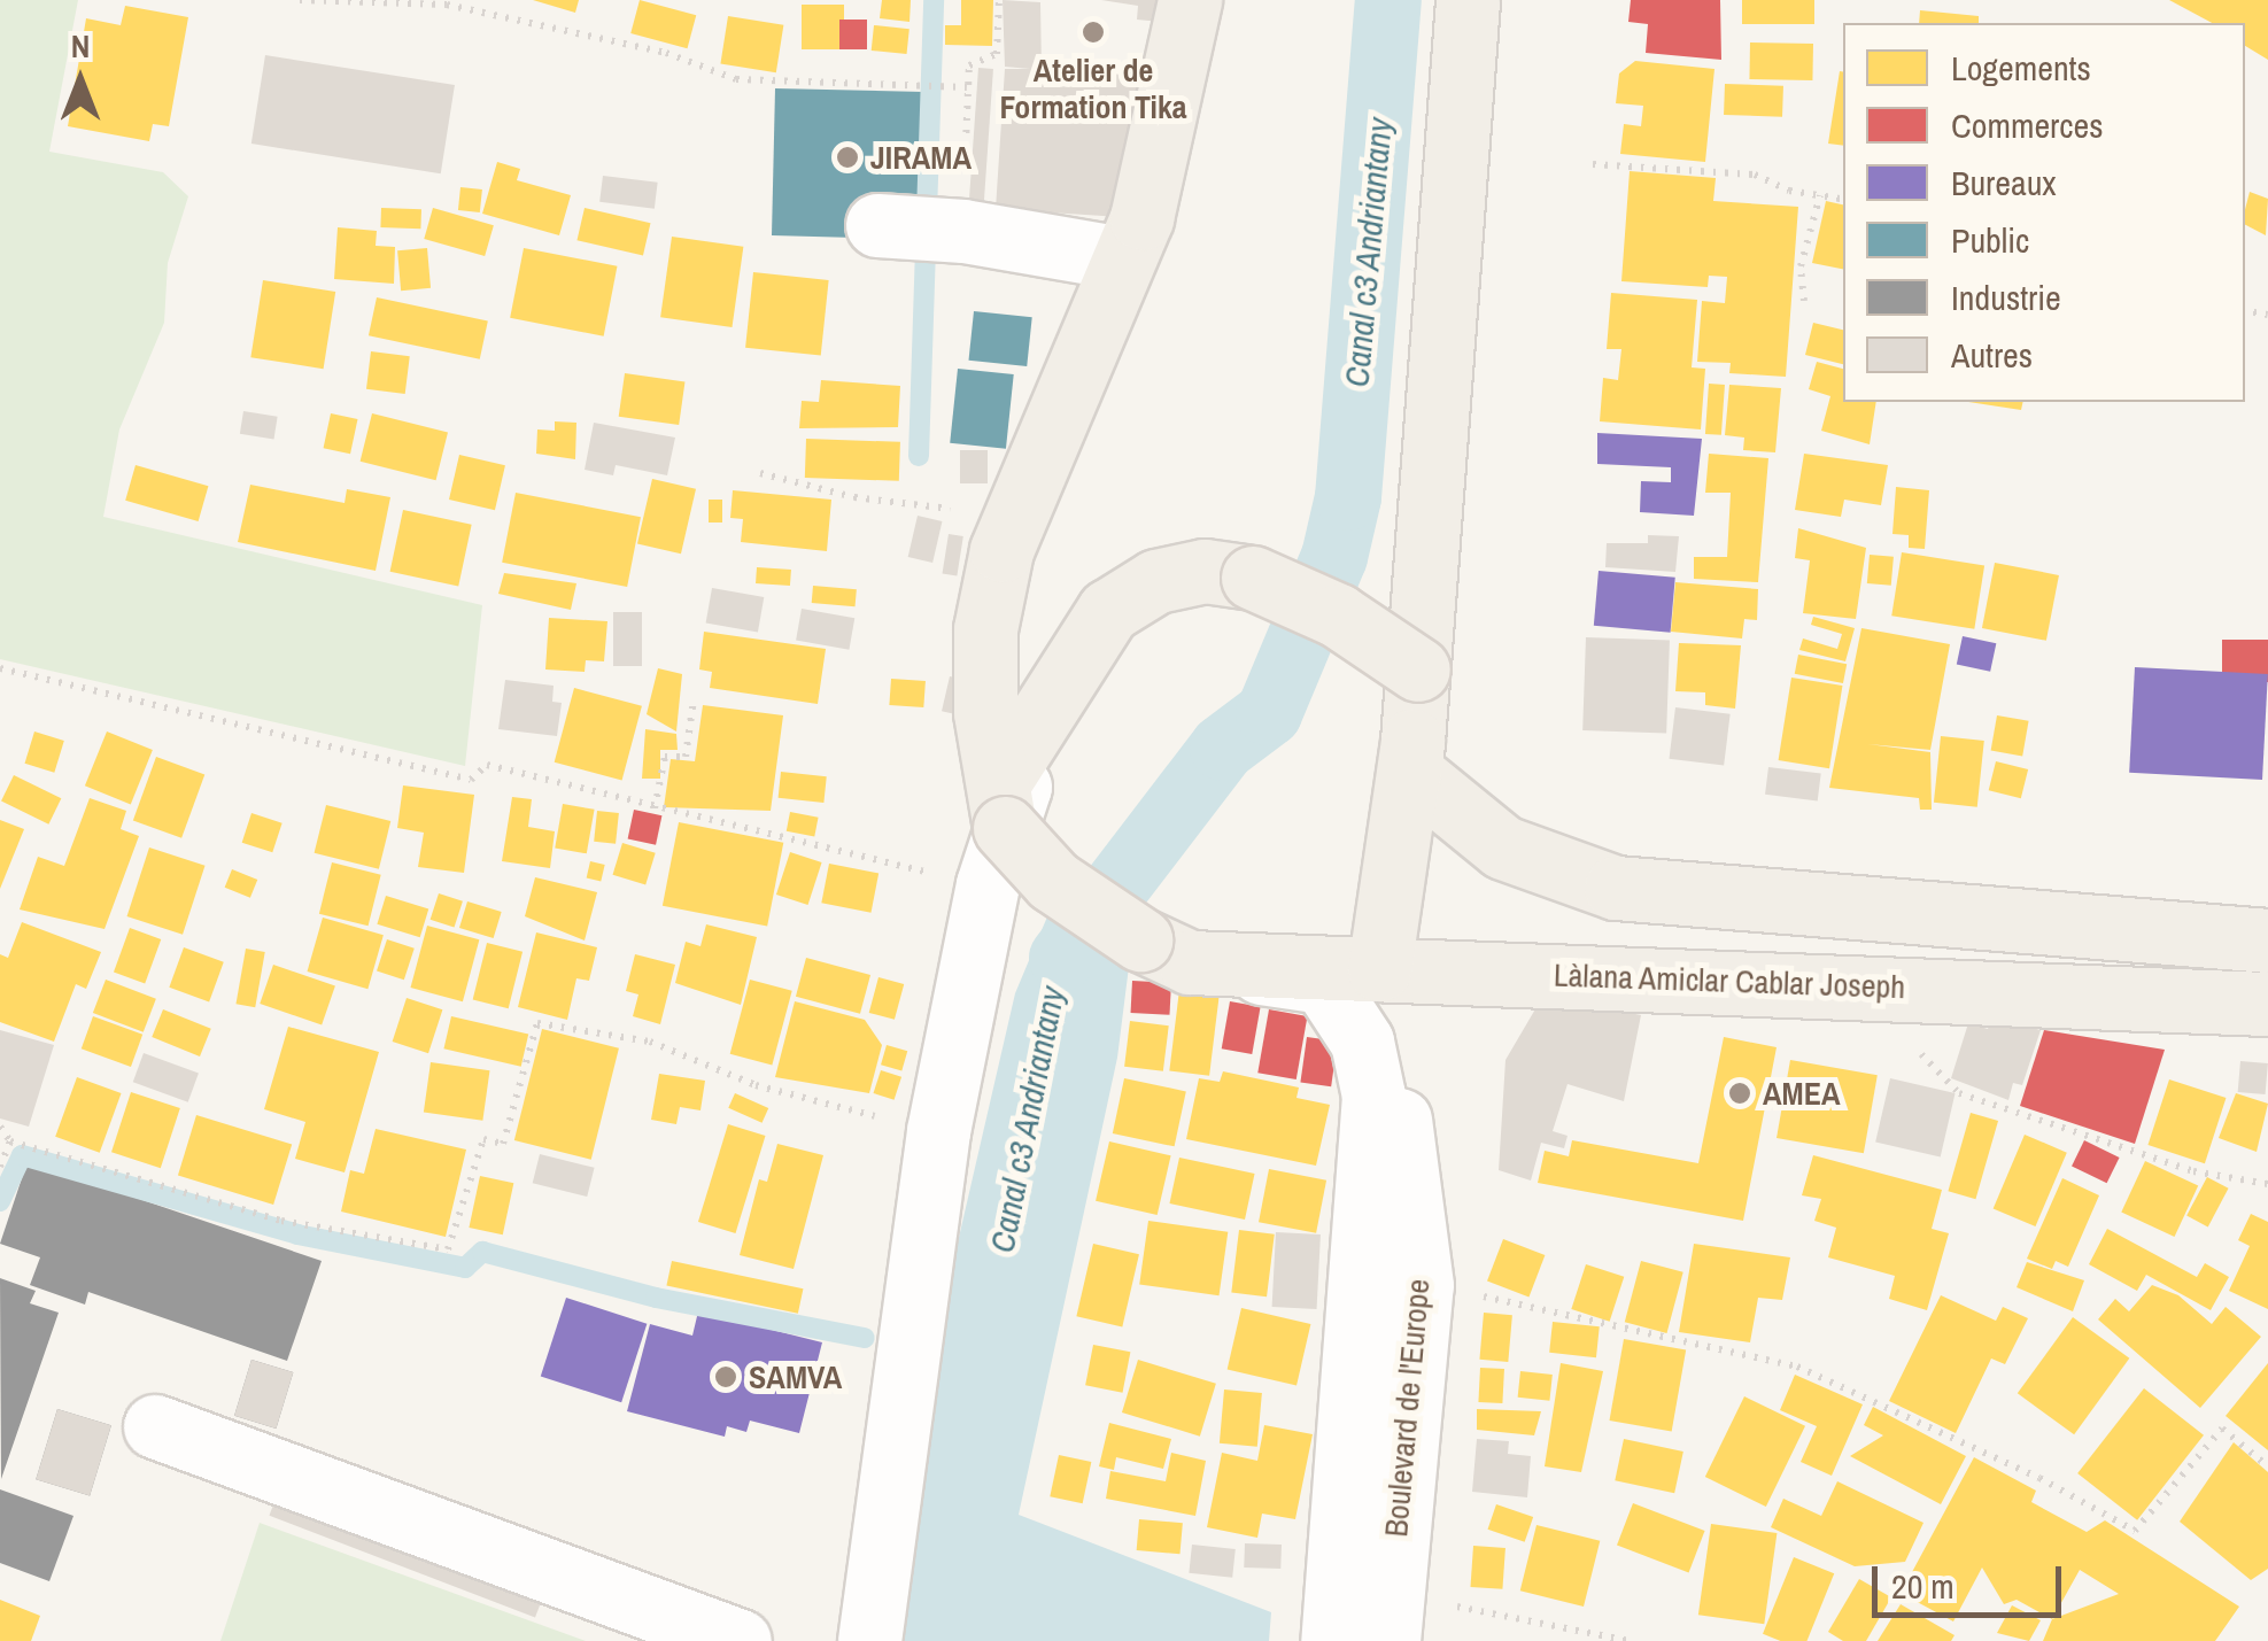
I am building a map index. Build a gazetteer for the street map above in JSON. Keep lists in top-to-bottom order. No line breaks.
{"streets":{"main road":["Làlana Amiclar Cablar Joseph"],"street":["Boulevard de l'Europe"]},"crossings":[["Làlana Amiclar Cablar Joseph","Boulevard de l'Europe"]],"water":["Canal c3 Andriantany"],"places":["Atelier de Formation Tika","JIRAMA","AMEA","SAMVA"],"legend":["Logements","Commerces","Bureaux","Public","Industrie","Autres"],"scale_bar":"20 m","north":"top"}
